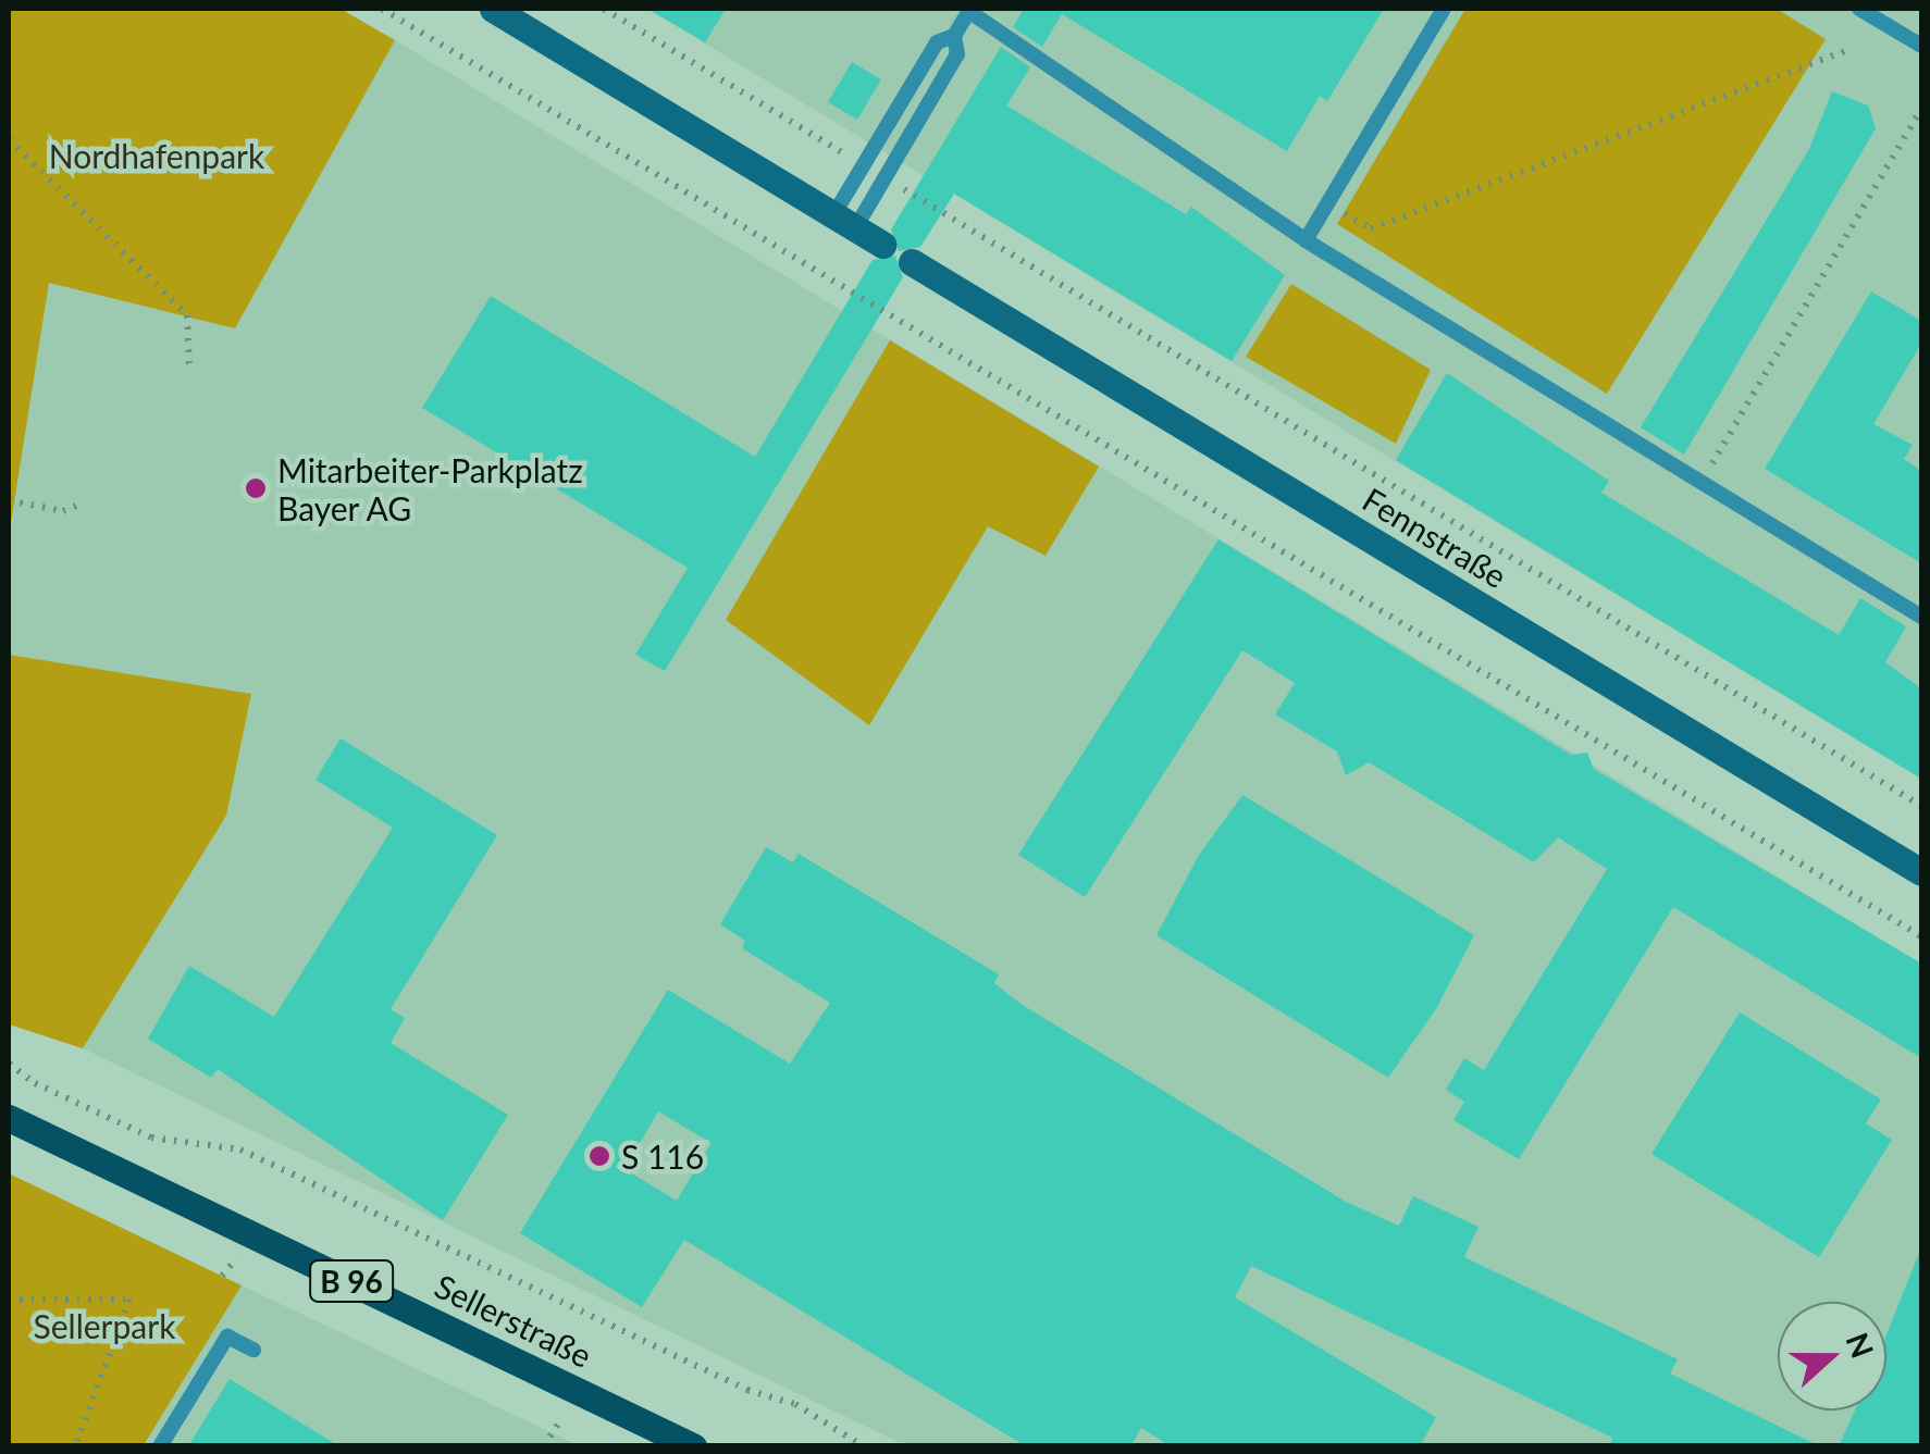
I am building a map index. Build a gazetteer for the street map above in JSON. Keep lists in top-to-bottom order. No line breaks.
{"streets":{"main road":["Fennstraße","B 96","Sellerstraße"]},"parks":["Nordhafenpark","Sellerpark"],"places":["Mitarbeiter-Parkplatz Bayer AG","S 116"],"north":"right"}
